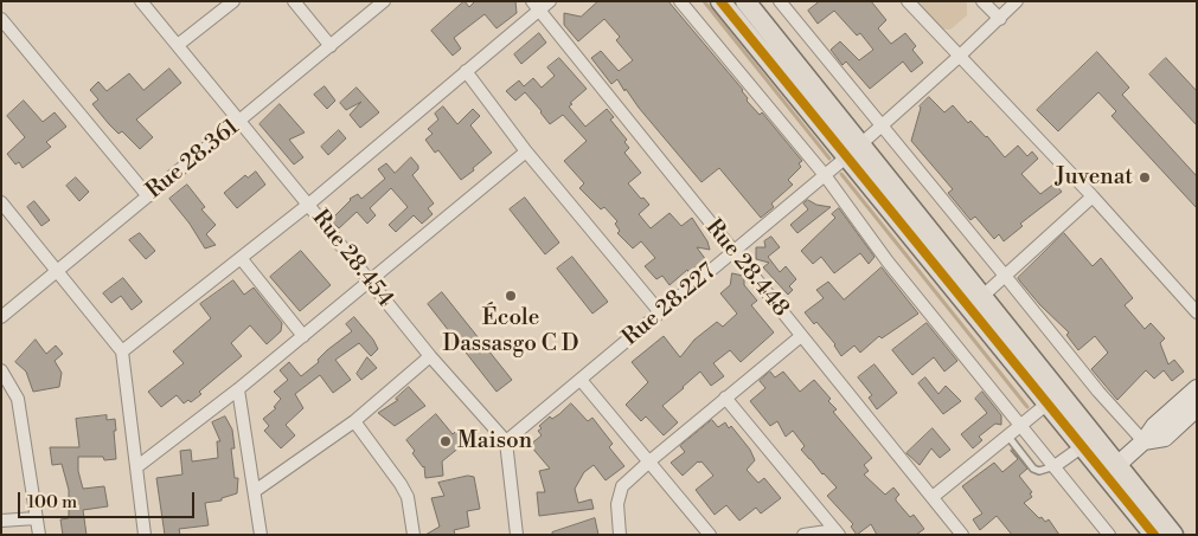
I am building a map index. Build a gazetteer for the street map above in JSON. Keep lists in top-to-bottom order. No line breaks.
{"streets":{"street":["Rue 28.361","Rue 28.454","Rue 28.448","Rue 28.227"]},"crossings":[["Rue 28.361","Rue 28.454"],["Rue 28.454","Rue 28.227"],["Rue 28.448","Rue 28.227"]],"places":["Juvenat","École Dassasgo C D","Maison"],"scale_bar":"100 m"}
